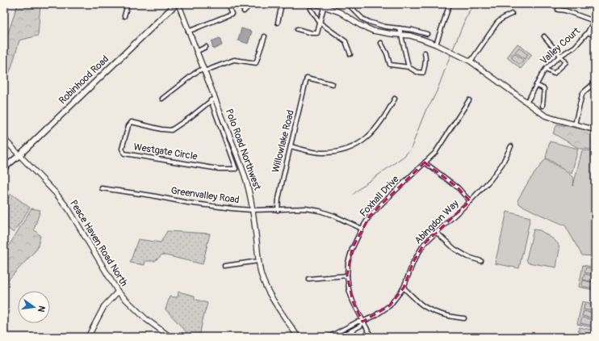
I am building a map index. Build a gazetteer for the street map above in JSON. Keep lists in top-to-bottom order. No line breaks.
{"streets":{"main road":["Robinhood Road"],"street":["Valley Court","Willowlake Road","Polo Road Northwest","Westgate Circle","Greenvalley Road","Foxhall Drive","Abingdon Way","Peace Haven Road North"]},"crossings":[["Robinhood Road","Polo Road Northwest"],["Robinhood Road","Peace Haven Road North"],["Willowlake Road","Greenvalley Road"],["Polo Road Northwest","Westgate Circle"],["Polo Road Northwest","Greenvalley Road"],["Greenvalley Road","Foxhall Drive"],["Foxhall Drive","Abingdon Way"]],"north":"right"}
